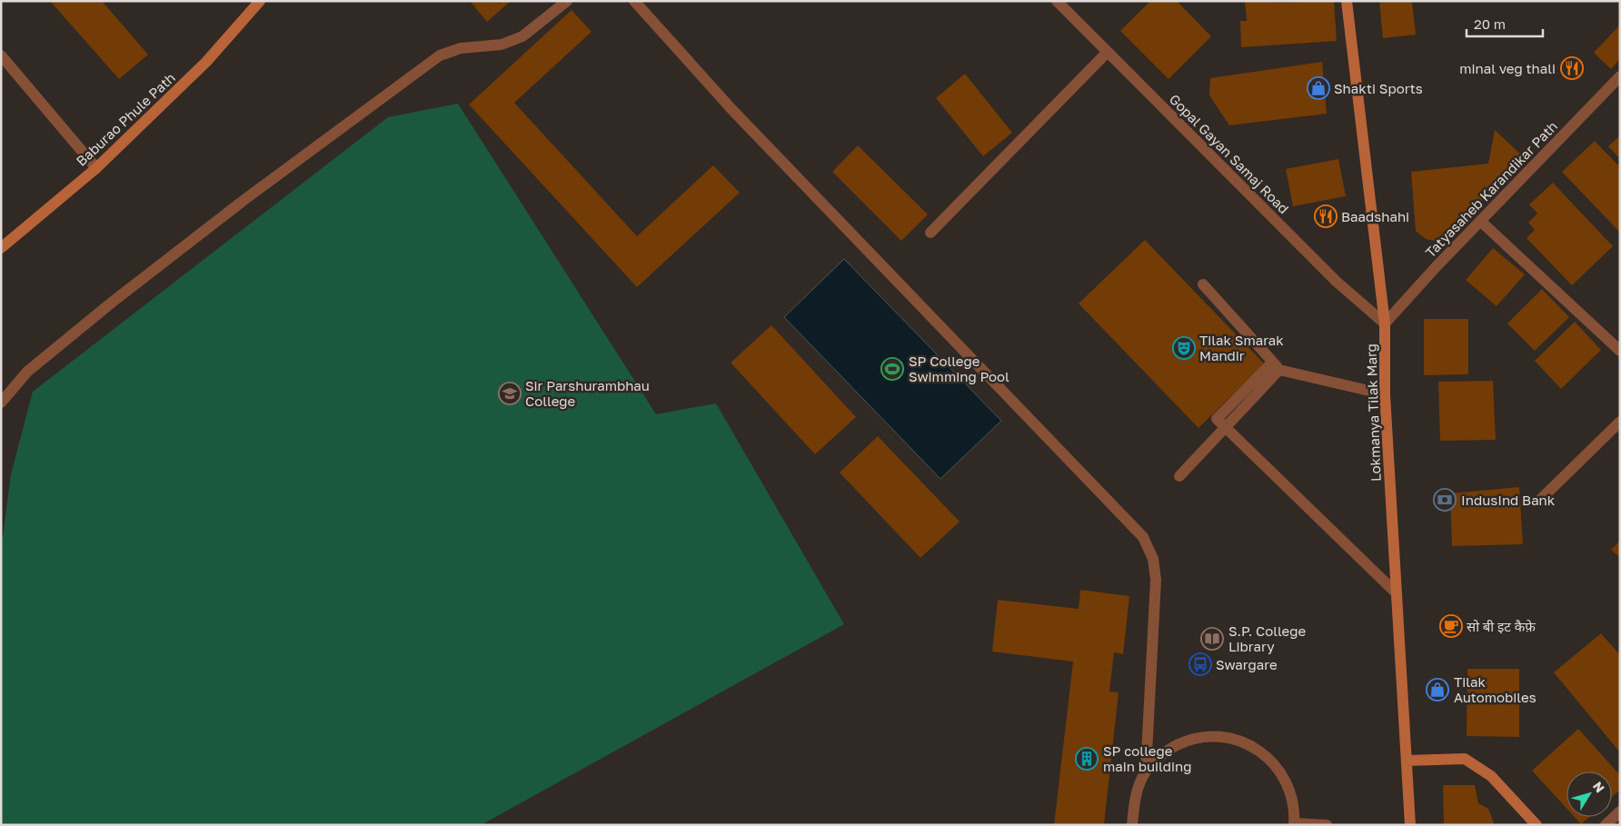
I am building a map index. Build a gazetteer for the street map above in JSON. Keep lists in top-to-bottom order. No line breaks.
{"streets":{"main road":["Baburao Phule Path","Lokmanya Tilak Marg"],"street":["Gopal Gayan Samaj Road","Tatyasaheb Karandikar Path"]},"crossings":[["Gopal Gayan Samaj Road","Tatyasaheb Karandikar Path"],["Gopal Gayan Samaj Road","Lokmanya Tilak Marg"],["Tatyasaheb Karandikar Path","Lokmanya Tilak Marg"]],"places":{"restaurant":["minal veg thali","Baadshahi"],"shop":["Shakti Sports","Tilak Automobiles"],"theatre":["Tilak Smarak Mandir"],"sports":["SP College Swimming Pool"],"school or university":["Sir Parshurambhau College"],"bank":["IndusInd Bank"],"cafe":["सो बी इट कैफ़े"],"library":["S.P. College Library"],"bus stop":["Swargare"],"building":["SP college main building"]},"scale_bar":"20 m","north":"top right"}
